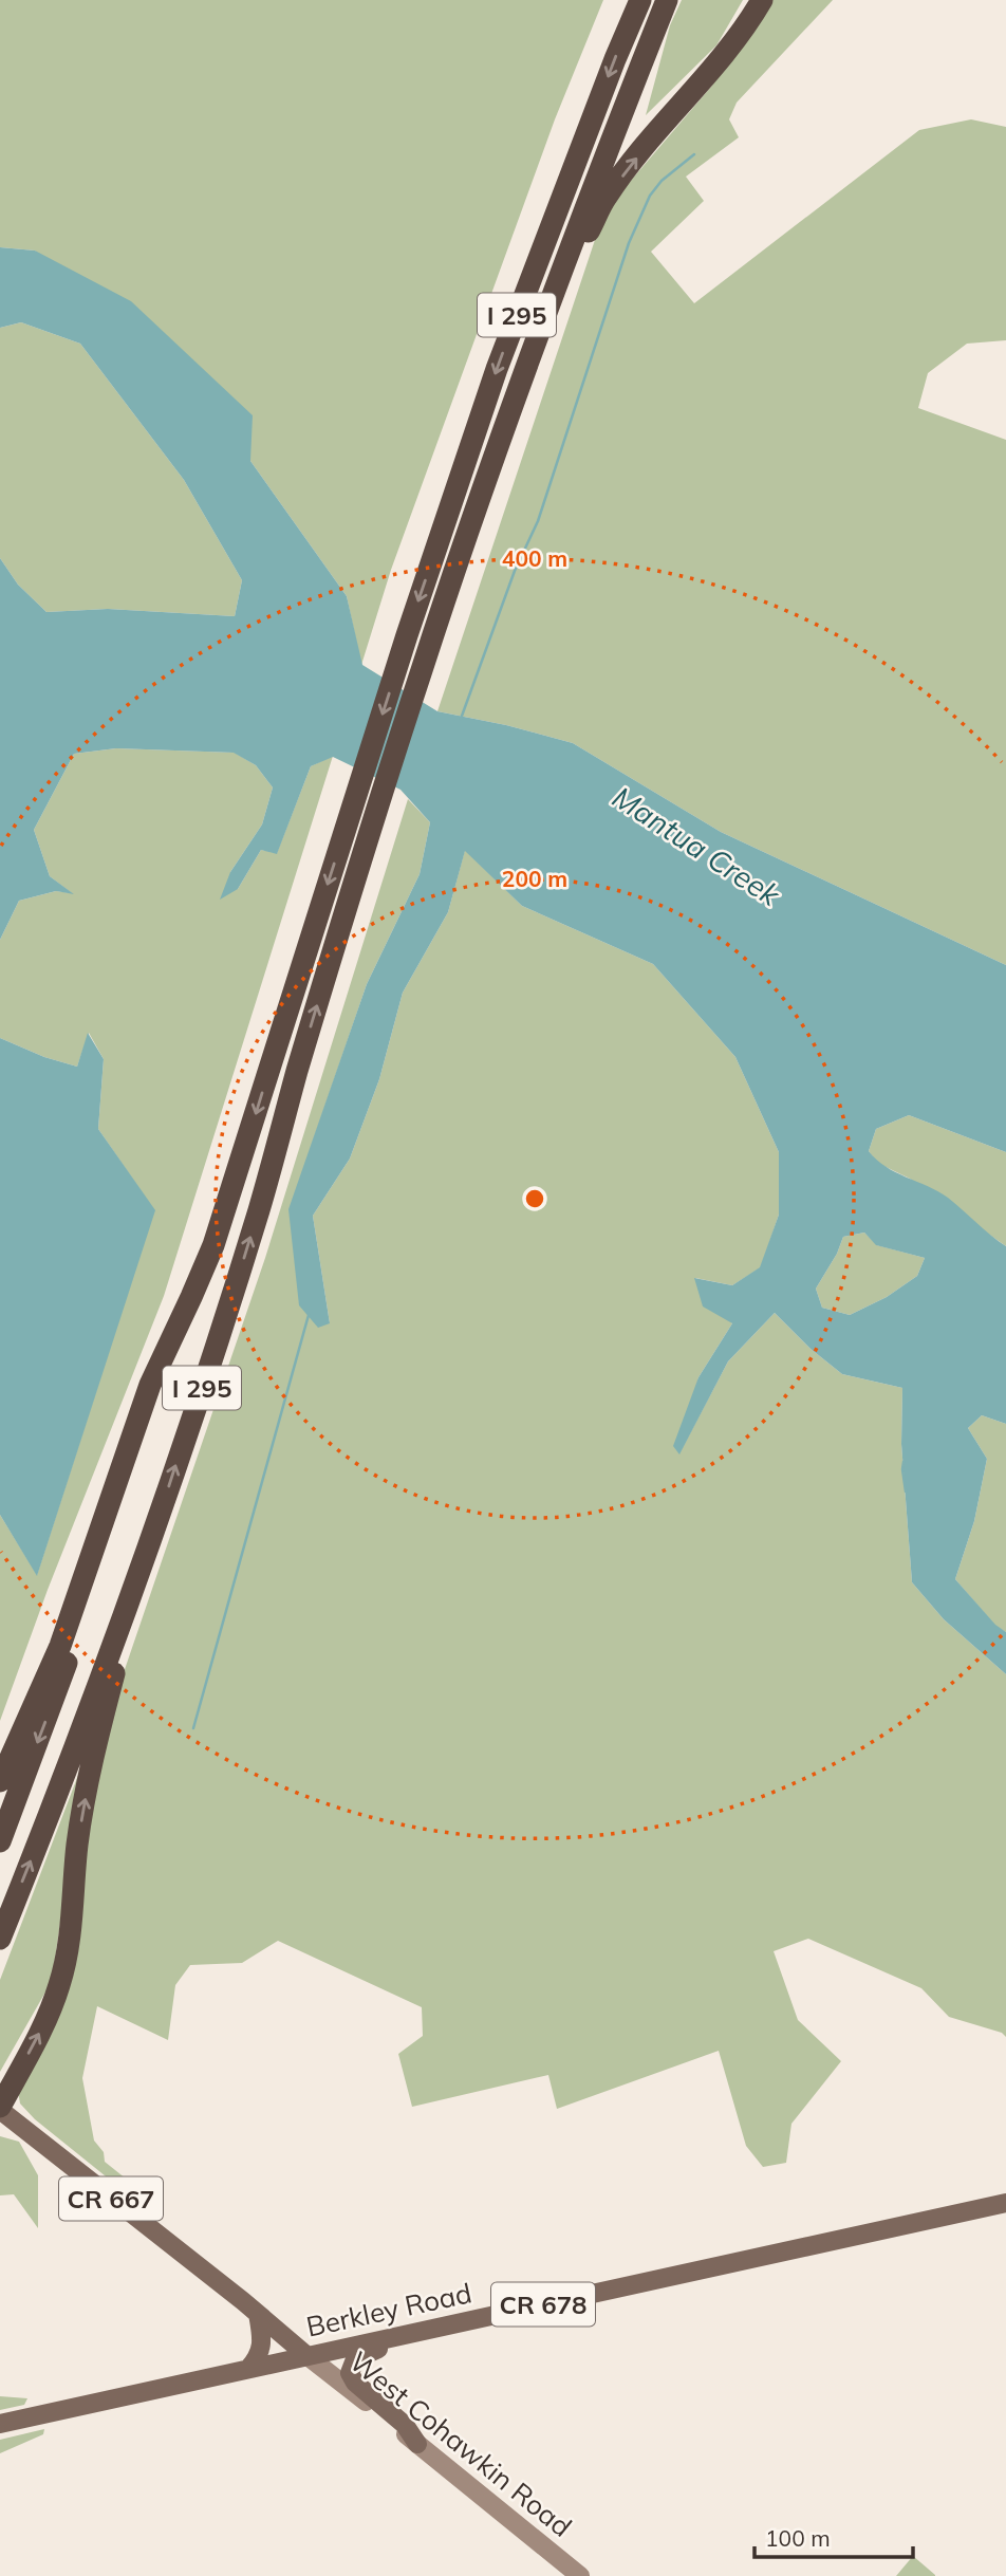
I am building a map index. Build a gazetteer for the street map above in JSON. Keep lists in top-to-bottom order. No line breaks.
{"streets":{"highway":["I 295"],"main road":["CR 667","CR 678","Berkley Road","West Cohawkin Road"]},"crossings":[["CR 667","Berkley Road"],["CR 667","West Cohawkin Road"],["Berkley Road","West Cohawkin Road"]],"water":["Mantua Creek"],"scale_bar":"100 m","rings":["400 m","200 m"]}
